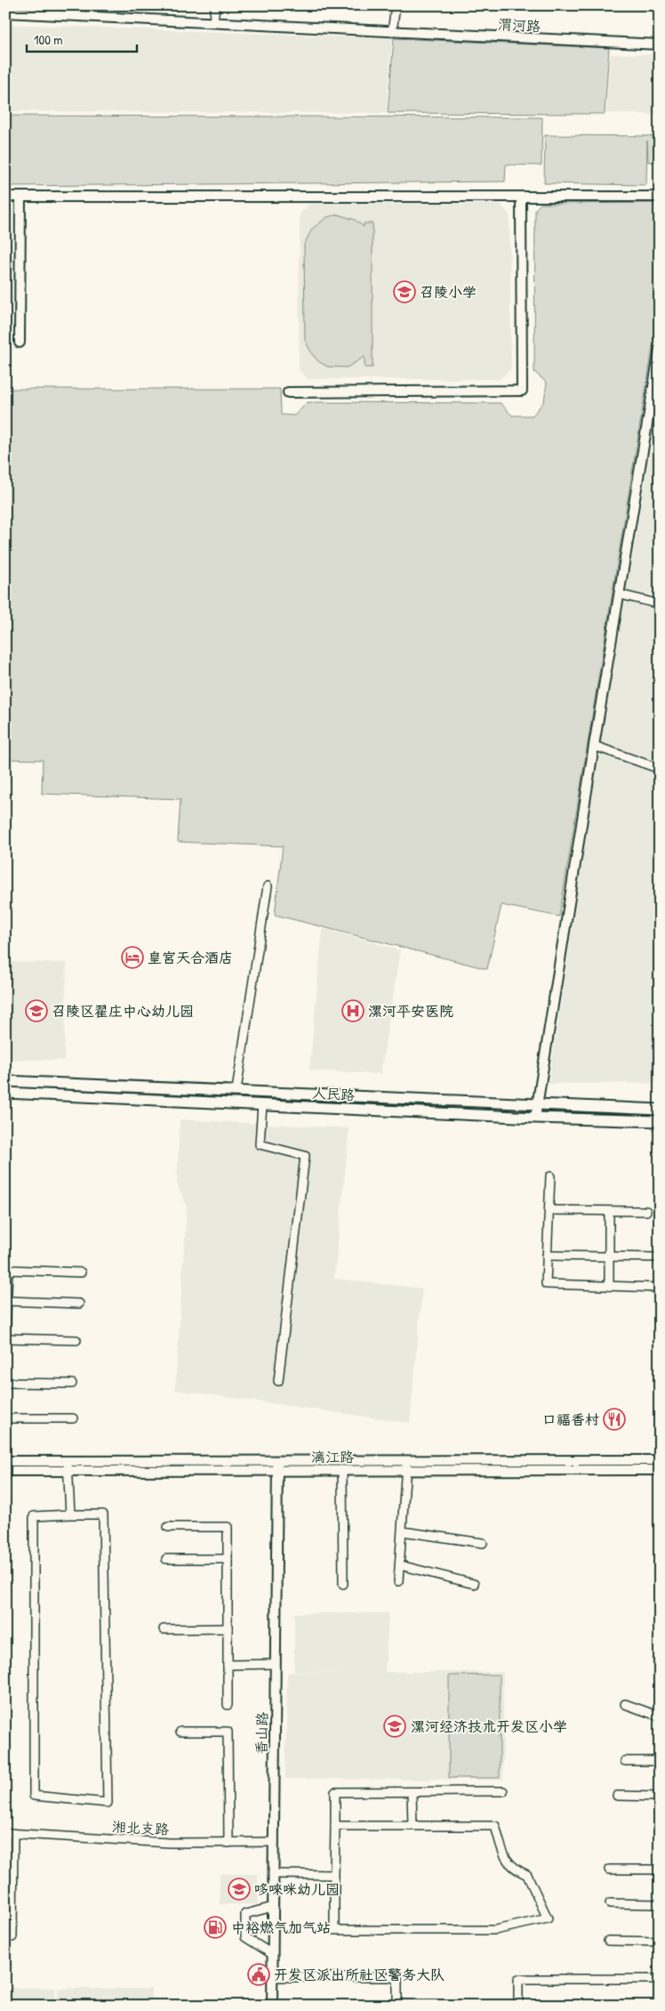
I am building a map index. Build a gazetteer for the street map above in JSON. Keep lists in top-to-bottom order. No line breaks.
{"streets":{"main road":["人民路"],"street":["渭河路","漓江路","香山路","湘北支路"]},"crossings":[["漓江路","香山路"],["香山路","湘北支路"]],"places":{"school or university":["召陵小学","召陵区翟庄中心幼儿园","漯河经济技术开发区小学","哆唻咪幼儿园"],"hotel":["皇宫天合酒店"],"hospital":["漯河平安医院"],"restaurant":["口福香村"],"fuel station":["中裕燃气加气站"],"public building":["开发区派出所社区警务大队"]},"scale_bar":"100 m"}
